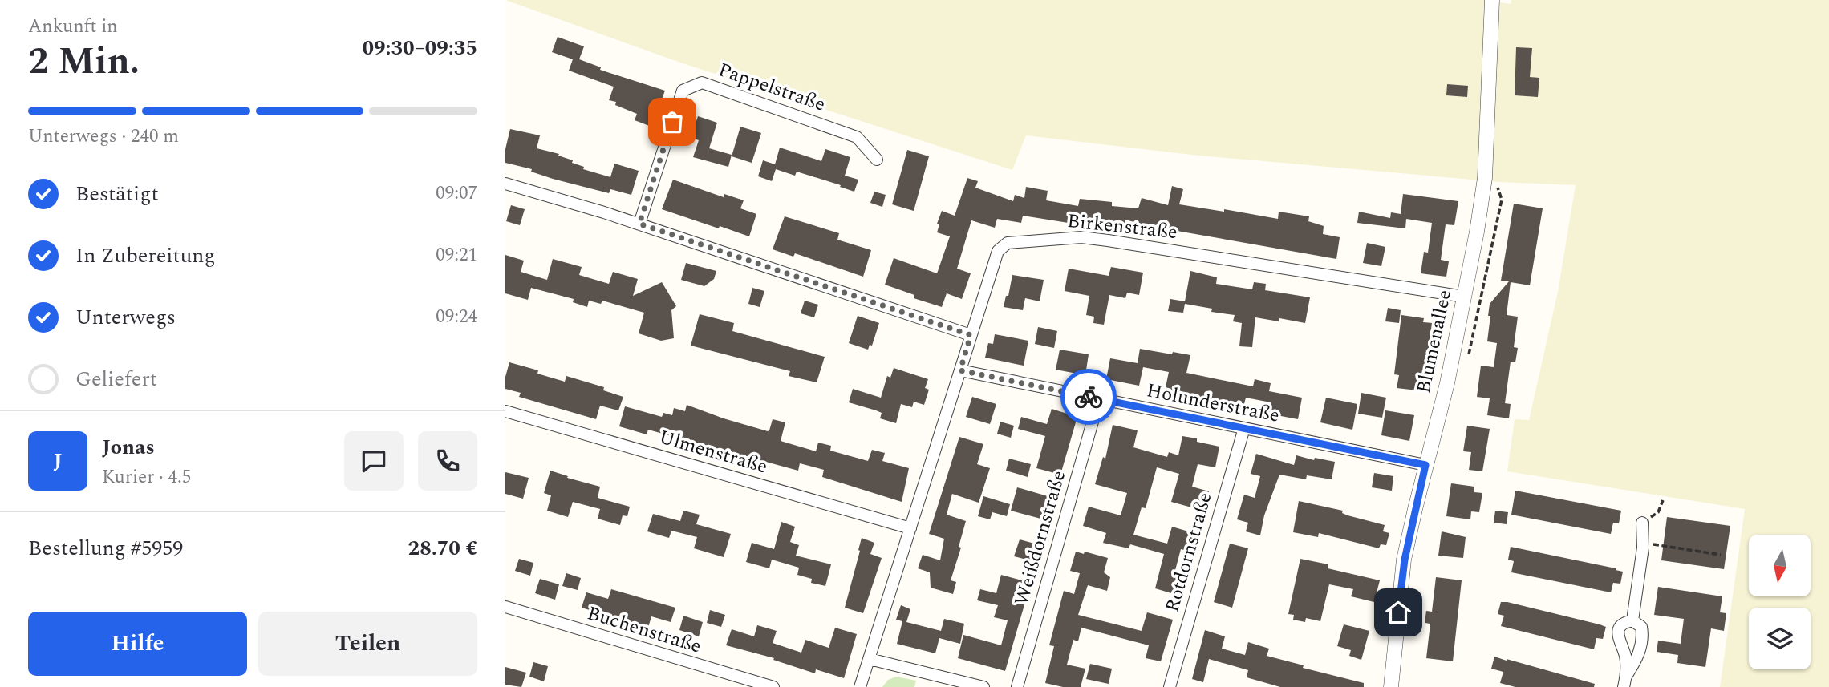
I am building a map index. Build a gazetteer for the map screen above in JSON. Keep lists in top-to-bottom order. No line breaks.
{"streets":{"street":["Pappelstraße","Birkenstraße","Blumenallee","Holunderstraße","Ulmenstraße","Weißdornstraße","Rotdornstraße","Buchenstraße"]},"crossings":[["Birkenstraße","Blumenallee"],["Birkenstraße","Holunderstraße"],["Birkenstraße","Ulmenstraße"],["Blumenallee","Holunderstraße"],["Holunderstraße","Weißdornstraße"],["Holunderstraße","Rotdornstraße"]],"north":"bottom","page":{"heading":["2 Min.","Ankunft in","09:30–09:35"],"panel":["Jonas","Kurier · 4.5","Bestellung #5959","28.70 €"],"bar":"Unterwegs · 240 m","list":[["Bestätigt","09:07"],["In Zubereitung","09:21"],["Unterwegs","09:24"],"Geliefert"],"round":"J","buttons":["Hilfe","Teilen"]}}
